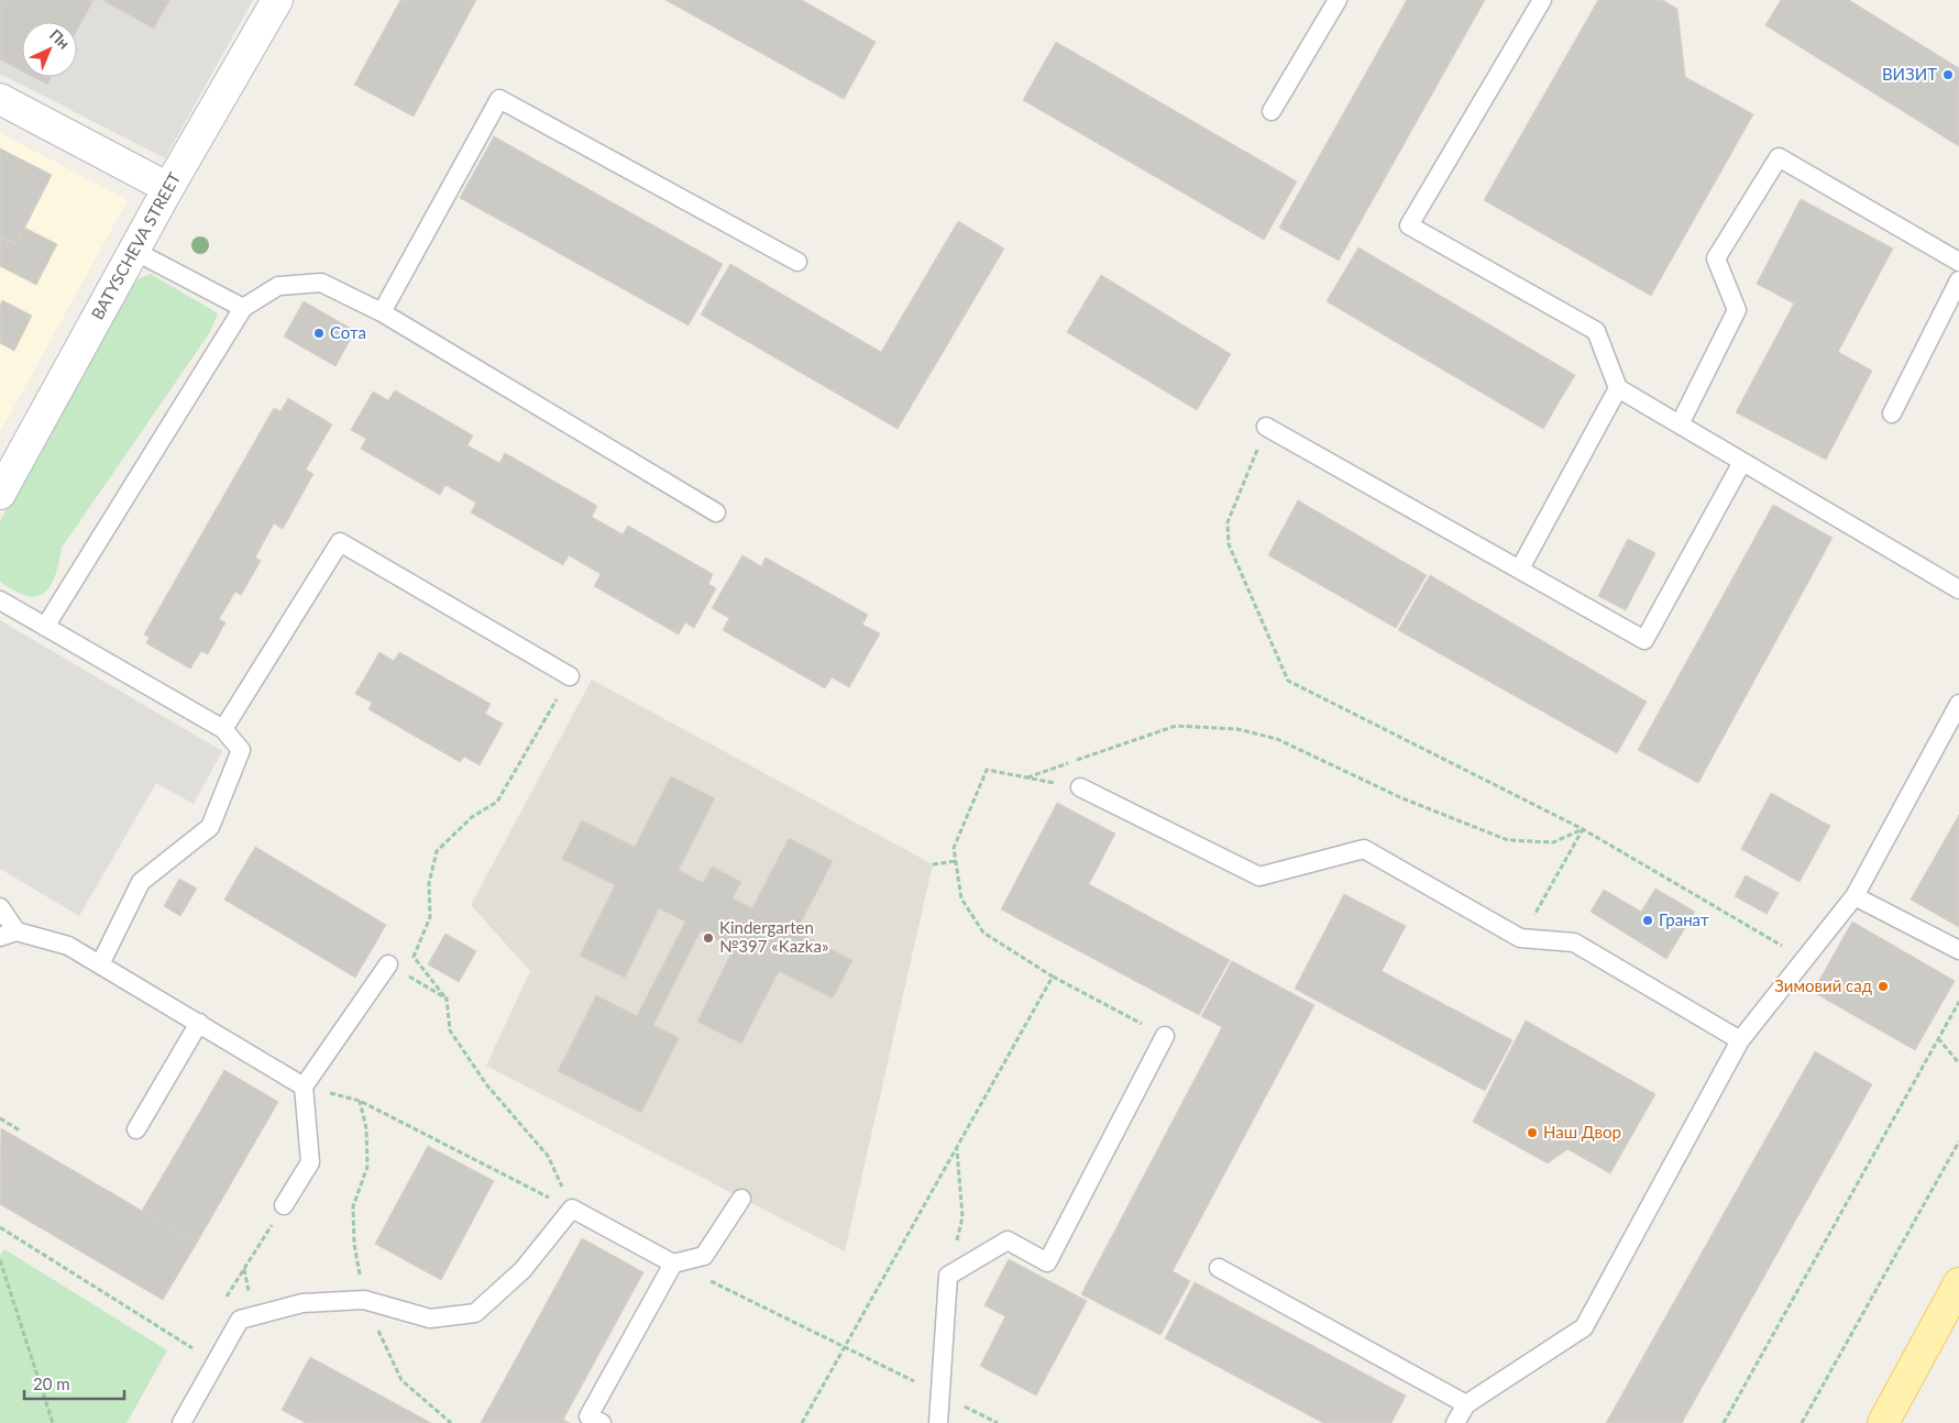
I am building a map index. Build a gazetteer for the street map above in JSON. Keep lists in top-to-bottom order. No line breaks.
{"streets":{"street":["BATYSCHEVA STREET"]},"places":["ВИЗИТ","Сота","Гранат","Kindergarten №397 «Kazka»","Зимовий сад","Наш Двор"],"scale_bar":"20 m","north":"top right"}
